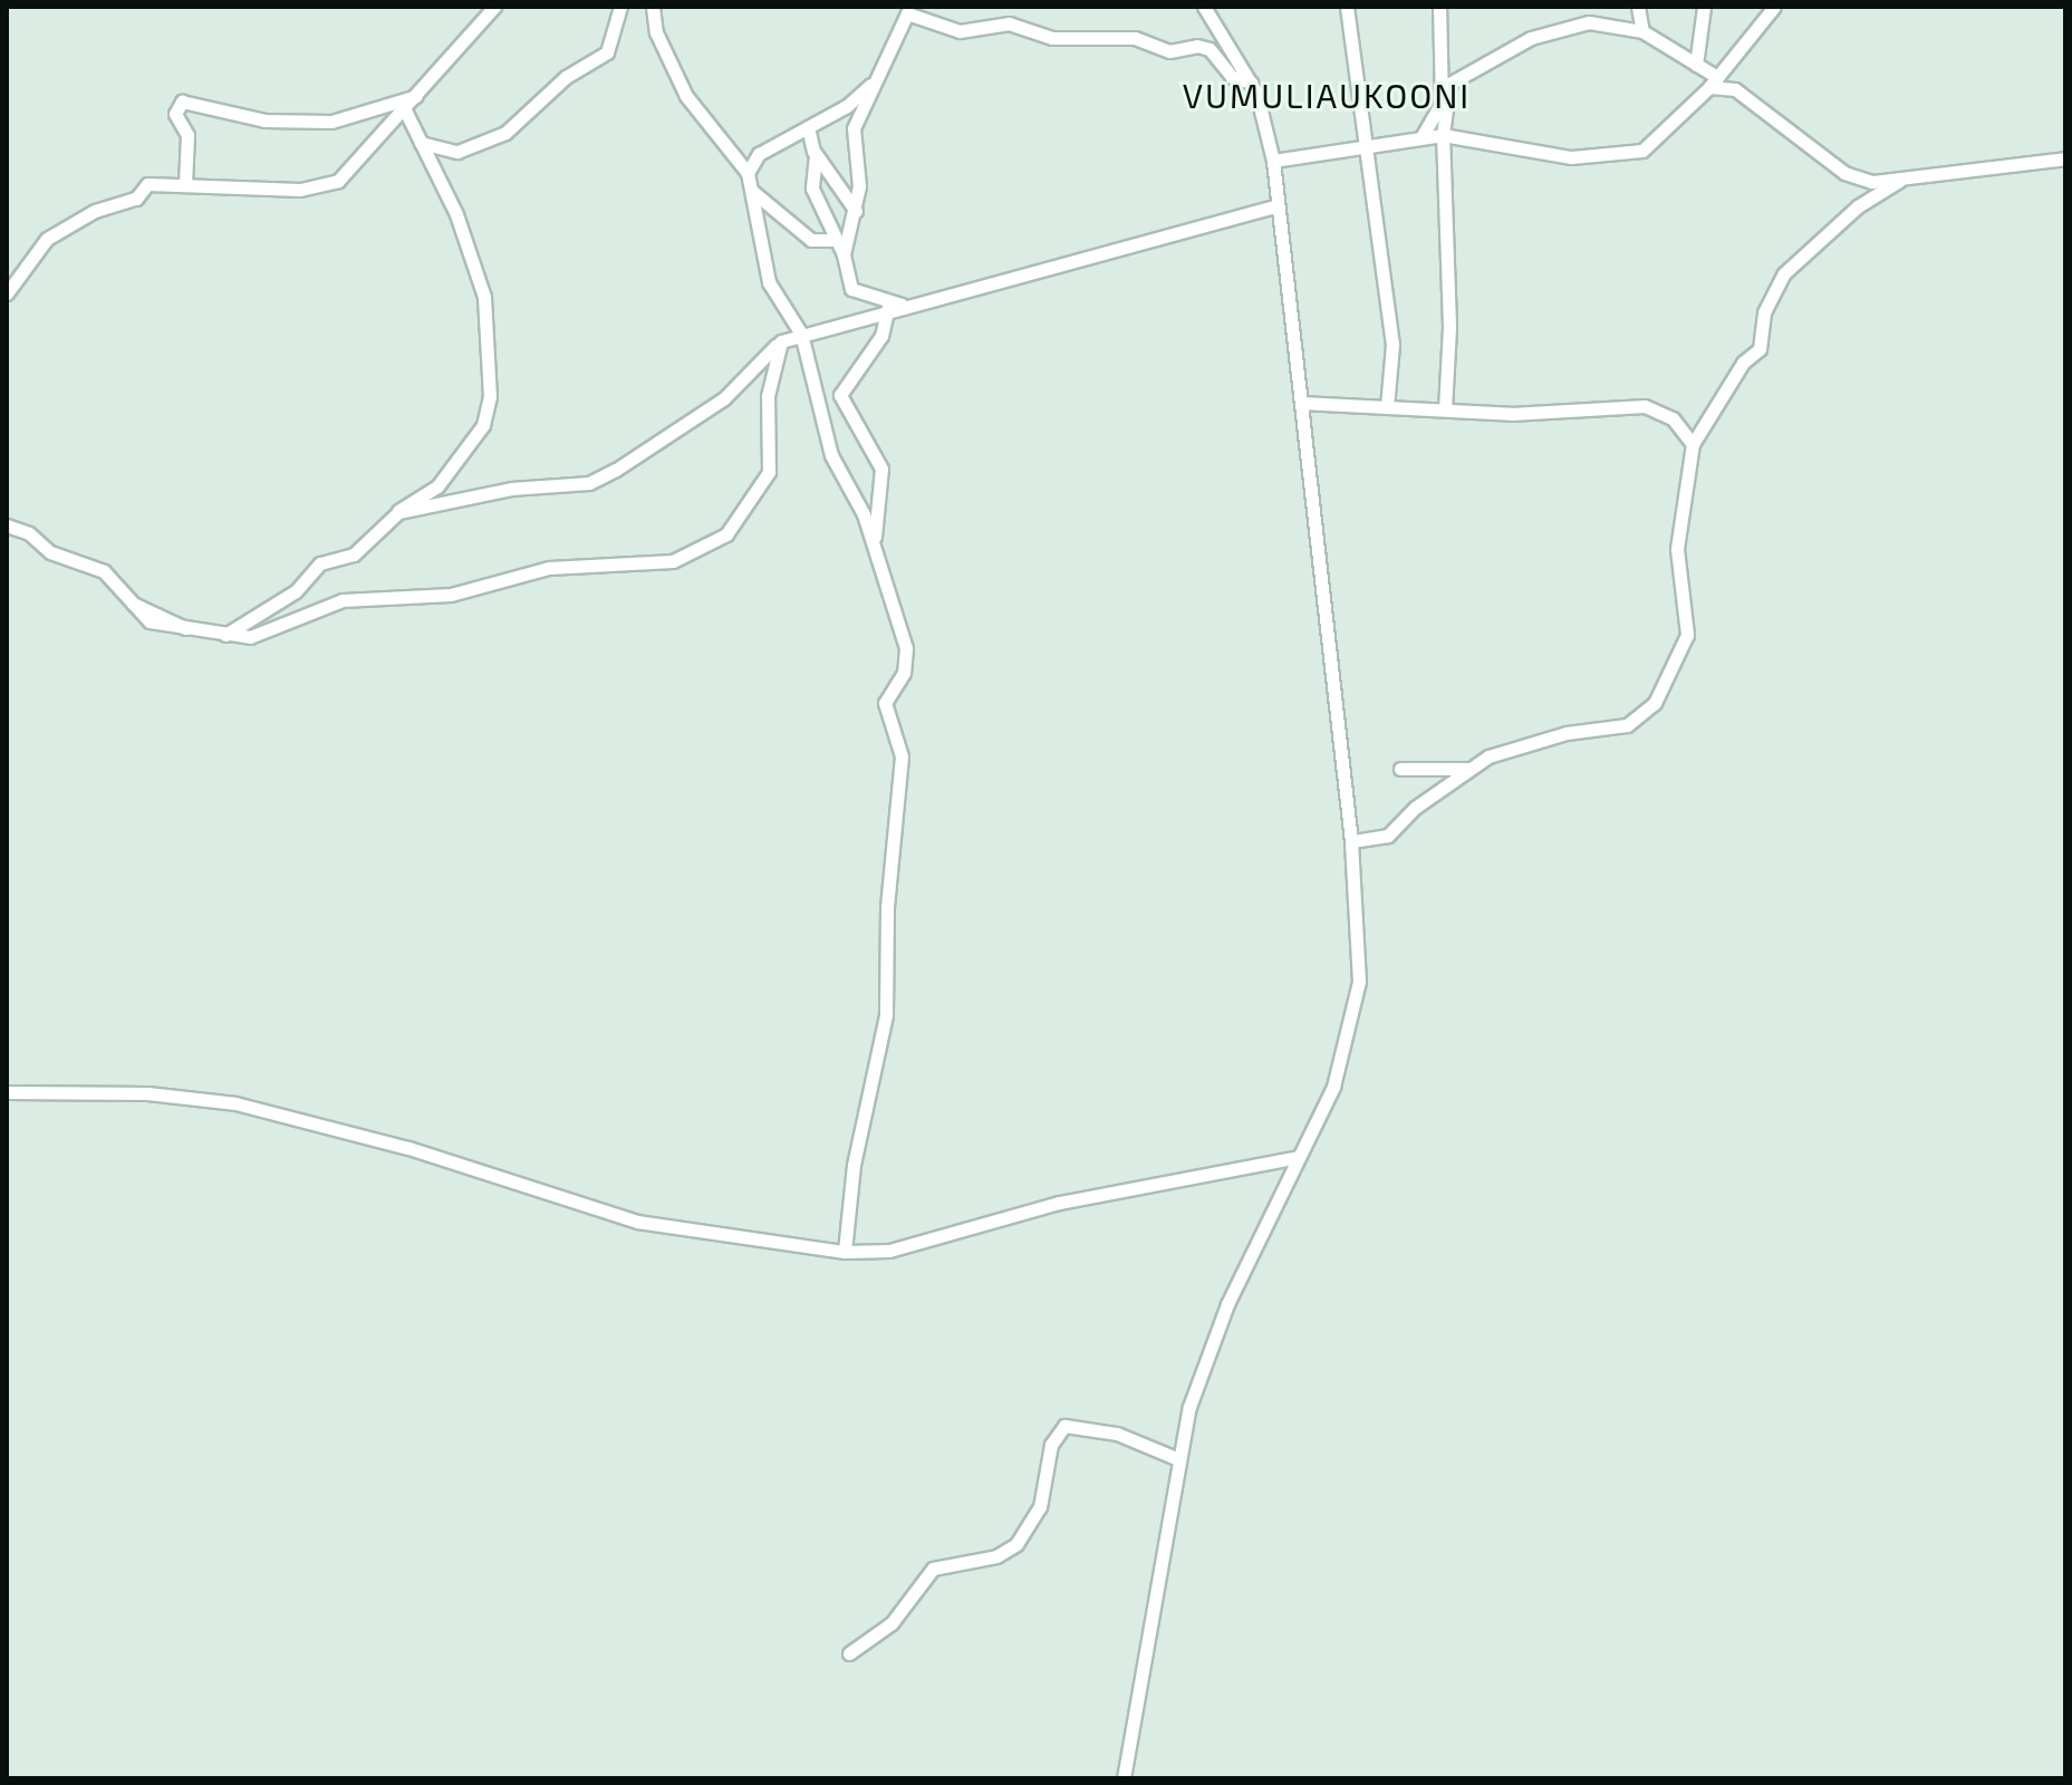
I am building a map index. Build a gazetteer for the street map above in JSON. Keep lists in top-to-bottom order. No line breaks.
{"districts":["VUMULIAUKOONI"]}
